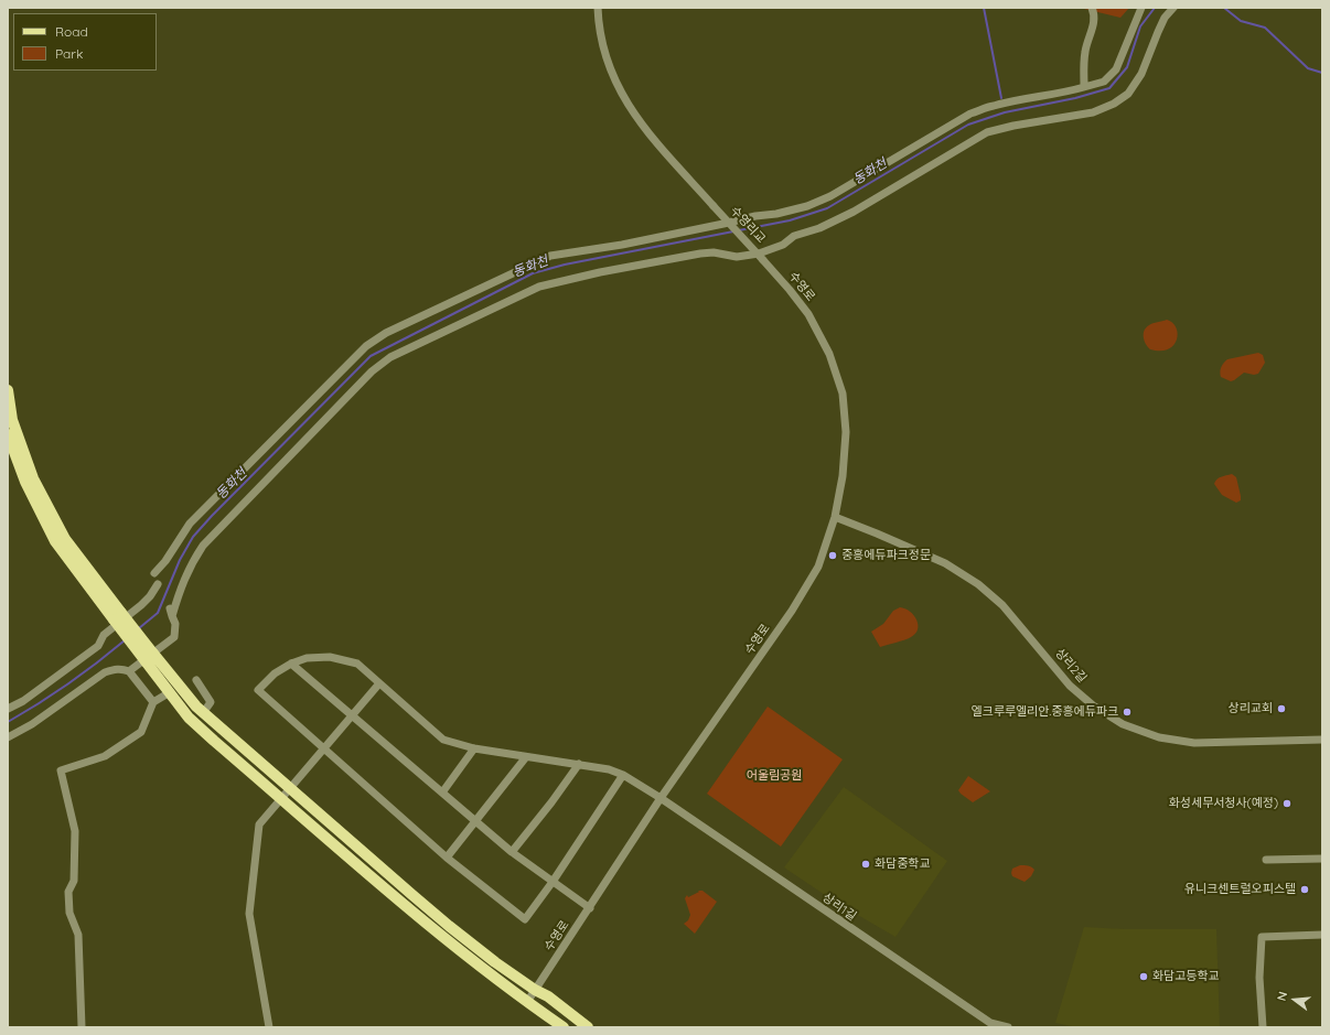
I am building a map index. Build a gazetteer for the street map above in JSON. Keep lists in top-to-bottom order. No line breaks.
{"streets":{"street":["수영리교","수영로","상리2길","상리1길"]},"crossings":[["수영리교","수영로"],["수영로","상리2길"],["수영로","상리1길"]],"water":["동화천"],"parks":["어울림공원"],"places":["중흥에듀파크정문","상리교회","엘크루루엘리안.중흥에듀파크","화성세무서청사(예정)","화담중학교","유니크센트럴오피스텔","화담고등학교"],"legend":["Road","Park"],"north":"left"}
